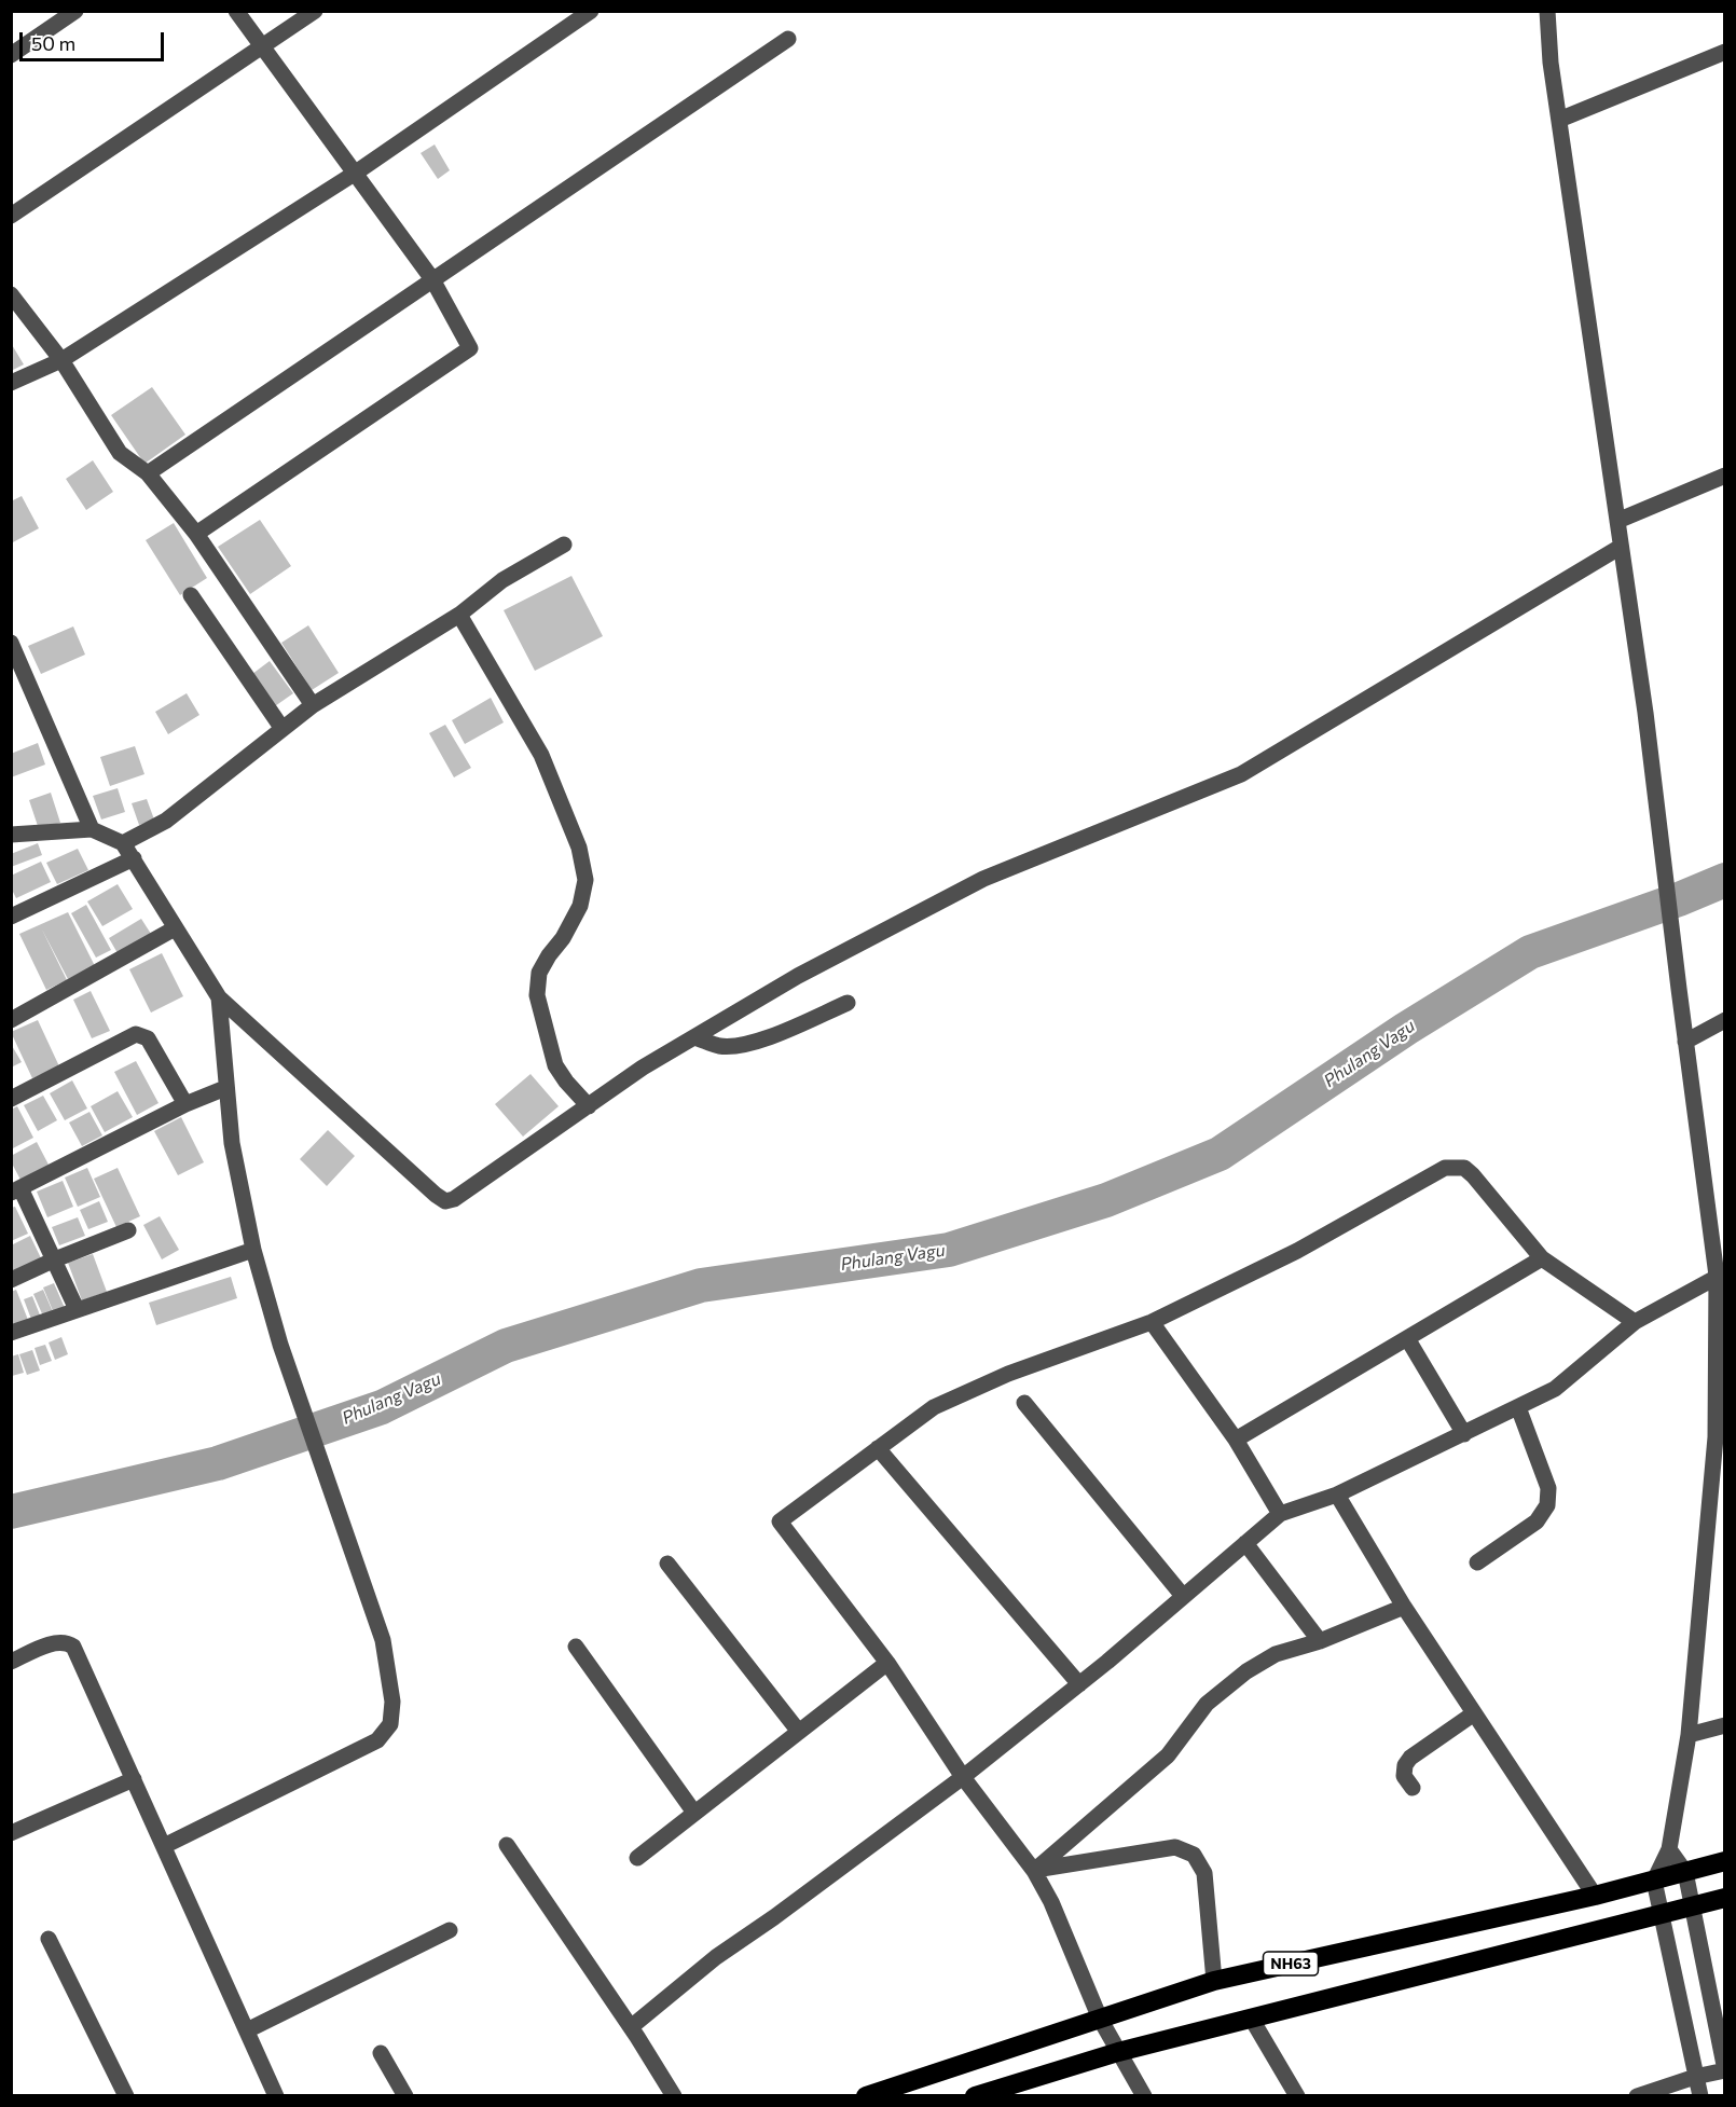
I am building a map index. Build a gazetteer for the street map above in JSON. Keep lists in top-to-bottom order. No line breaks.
{"streets":{"highway":["NH63"]},"water":["Phulang Vagu"],"scale_bar":"50 m"}
